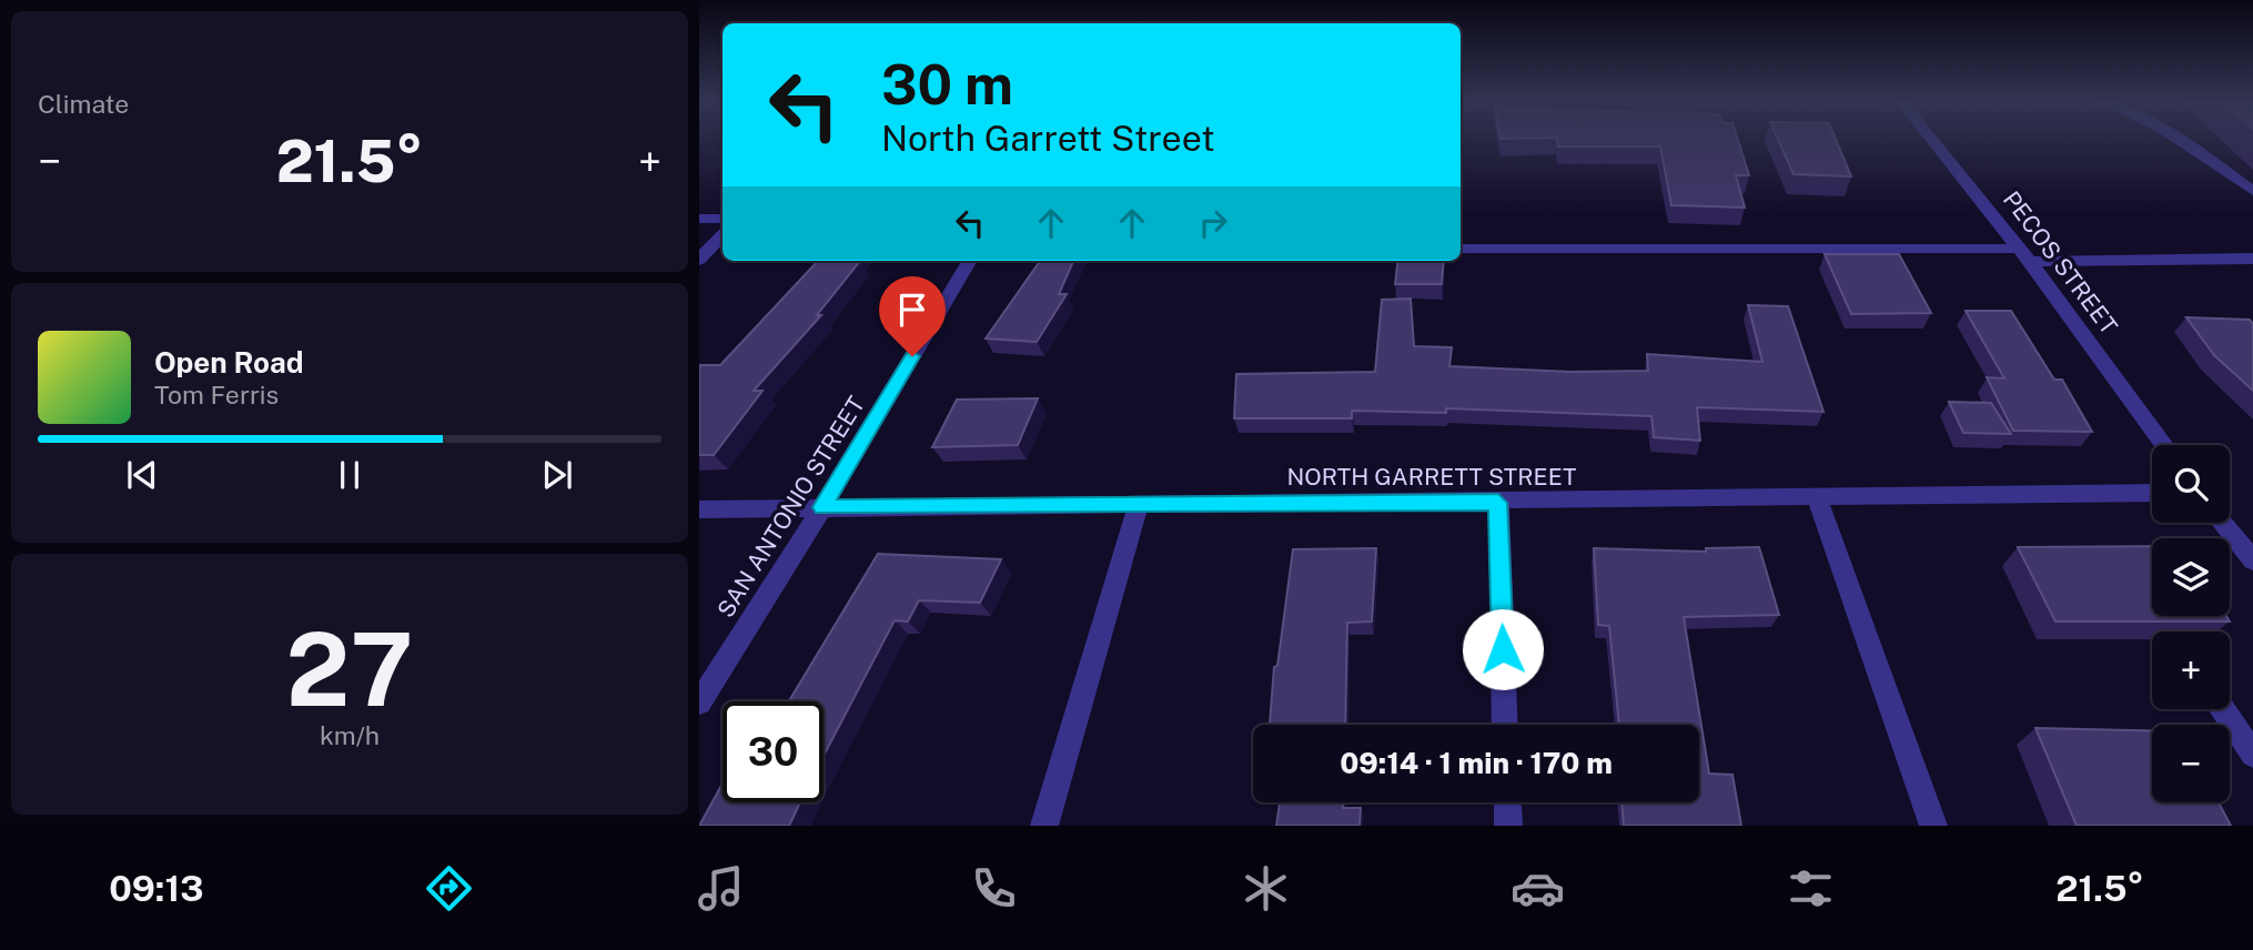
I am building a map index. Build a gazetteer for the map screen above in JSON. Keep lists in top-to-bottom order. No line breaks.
{"streets":{"street":["PECOS STREET","NORTH GARRETT STREET","SAN ANTONIO STREET"]},"crossings":[["NORTH GARRETT STREET","SAN ANTONIO STREET"]],"page":{"tile":["Climate",["27","km/h"]],"turn":["30 m","North Garrett Street"],"heat":["−","21.5°","+"],"song":["Open Road","Tom Ferris"],"map_buttons":["+","−"],"limit":"30","trip":"09:14 · 1 min · 170 m","tabs":["09:13","21.5°"]}}
